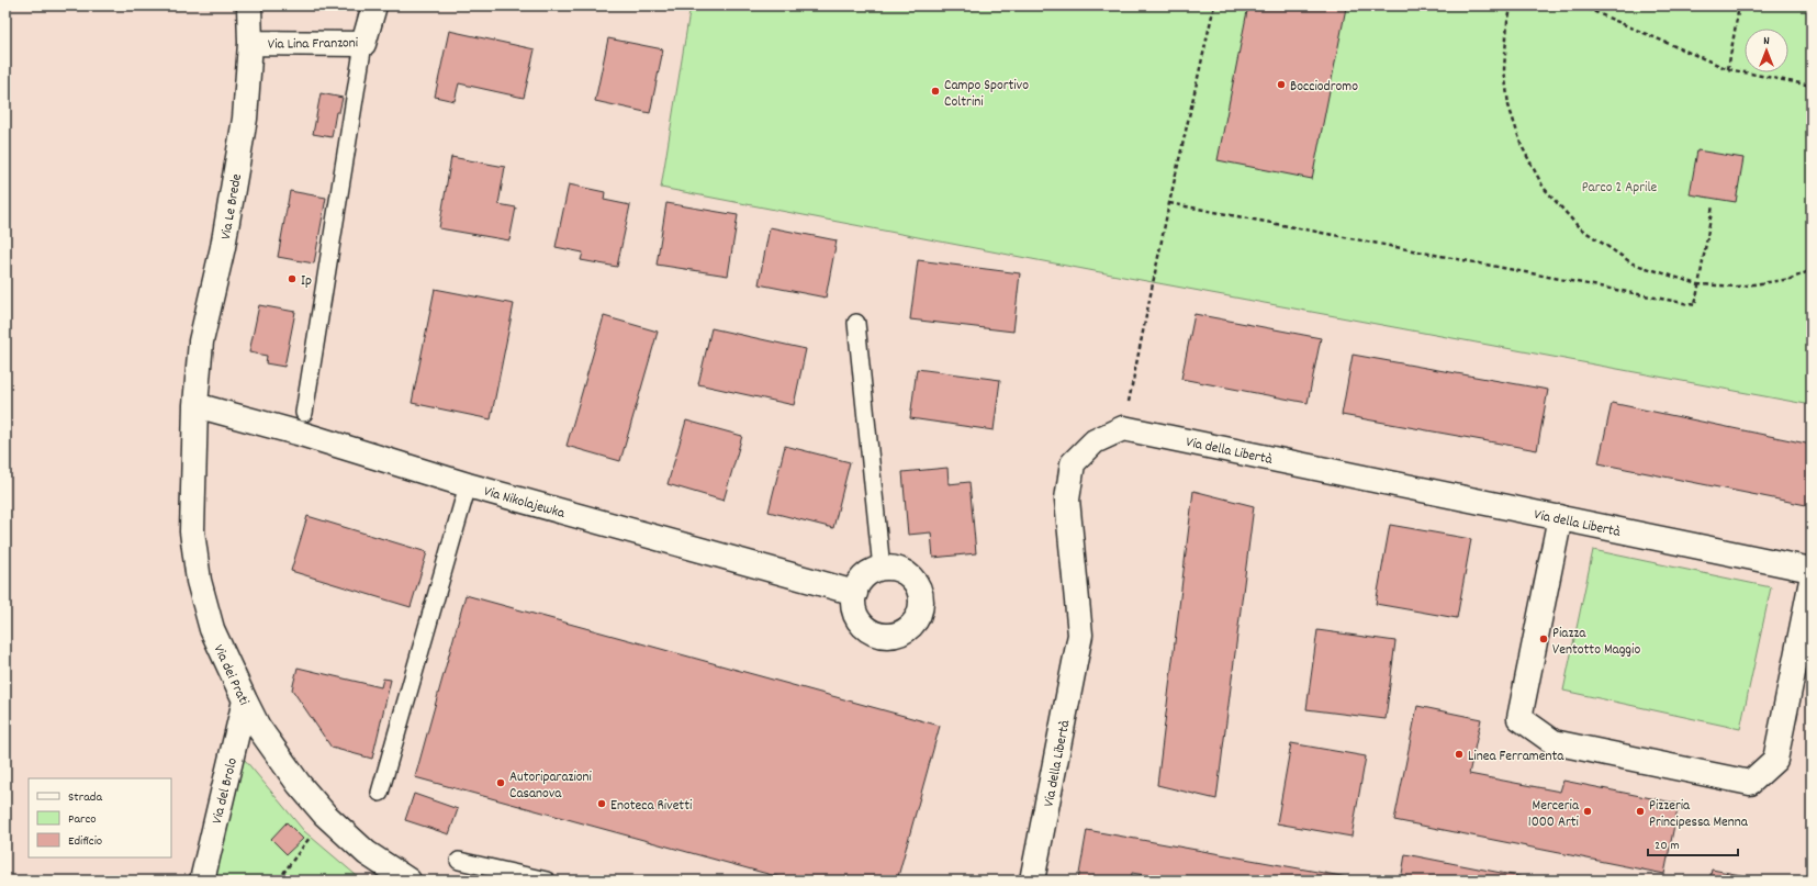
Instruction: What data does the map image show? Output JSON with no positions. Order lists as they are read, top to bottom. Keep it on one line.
{"streets":{"street":["Via Lina Franzoni","Via Le Brede","Via della Libertà","Via Nikolajewka","Via dei Prati","Via del Brolo"]},"crossings":[["Via Lina Franzoni","Via Le Brede"],["Via Le Brede","Via Nikolajewka"],["Via Le Brede","Via dei Prati"],["Via Nikolajewka","Via dei Prati"],["Via dei Prati","Via del Brolo"]],"parks":["Parco 2 Aprile"],"places":["Bocciodromo","Campo Sportivo Coltrini","Ip","Piazza Ventotto Maggio","Linea Ferramenta","Autoriparazioni Casanova","Enoteca Rivetti","Merceria 1000 Arti","Pizzeria Principessa Menna"],"legend":["Strada","Parco","Edificio"],"scale_bar":"20 m","north":"top"}
